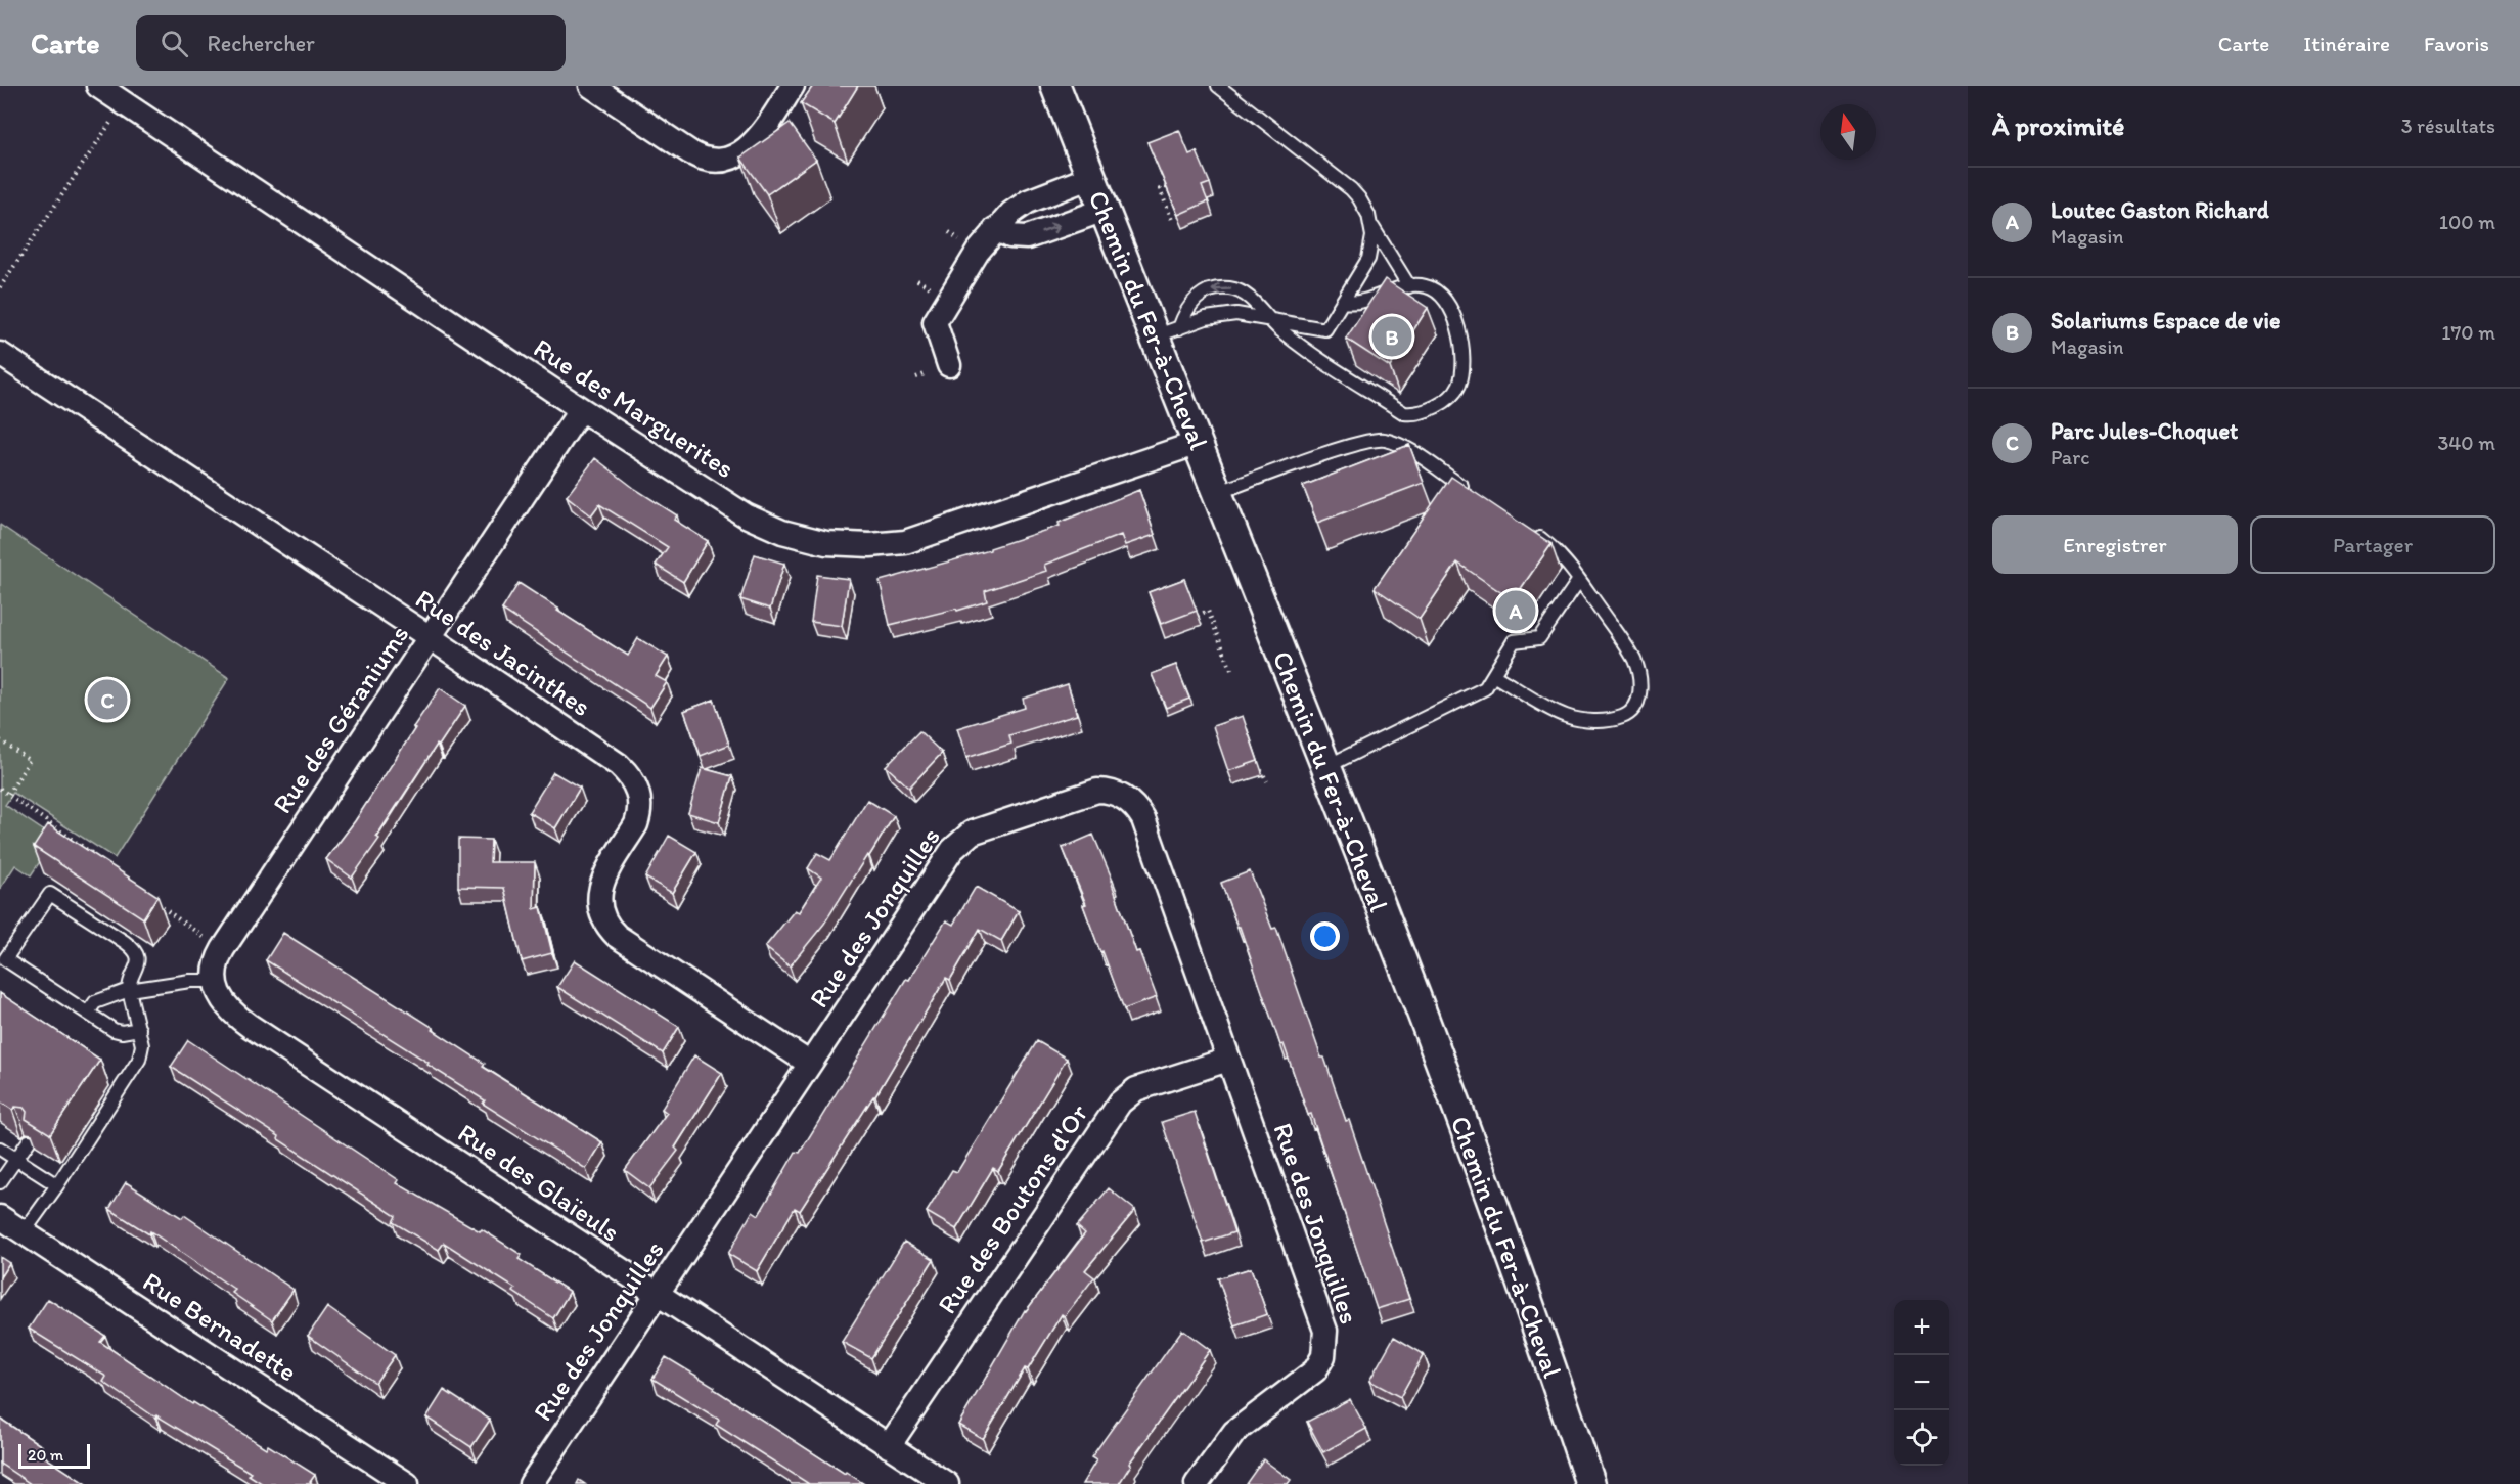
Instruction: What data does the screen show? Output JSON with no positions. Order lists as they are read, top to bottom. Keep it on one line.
{"streets":{"street":["Chemin du Fer-à-Cheval","Rue des Marguerites","Rue des Jacinthes","Rue des Géraniums","Rue des Jonquilles","Rue des Glaïeuls","Rue des Boutons d'Or","Rue Bernadette"]},"crossings":[["Chemin du Fer-à-Cheval","Rue des Marguerites"],["Rue des Marguerites","Rue des Géraniums"],["Rue des Jacinthes","Rue des Géraniums"],["Rue des Jacinthes","Rue des Jonquilles"],["Rue des Géraniums","Rue des Glaïeuls"],["Rue des Jonquilles","Rue des Glaïeuls"],["Rue des Jonquilles","Rue des Boutons d'Or"],["Rue des Glaïeuls","Rue des Boutons d'Or"]],"scale_bar":"20 m","north":"top","page":{"header":"Carte","search":"Rechercher","nav":["Carte","Itinéraire","Favoris"],"heading":["À proximité","3 résultats"],"list":[{"mark":"A","name":"Loutec Gaston Richard","note":"Magasin","value":"100 m"},{"mark":"B","name":"Solariums Espace de vie","note":"Magasin","value":"170 m"},{"mark":"C","name":"Parc Jules-Choquet","note":"Parc","value":"340 m"}],"pins":["B","A","C"],"buttons":["Enregistrer","Partager"],"map_buttons":["+","−"],"scale":"20 m"}}
